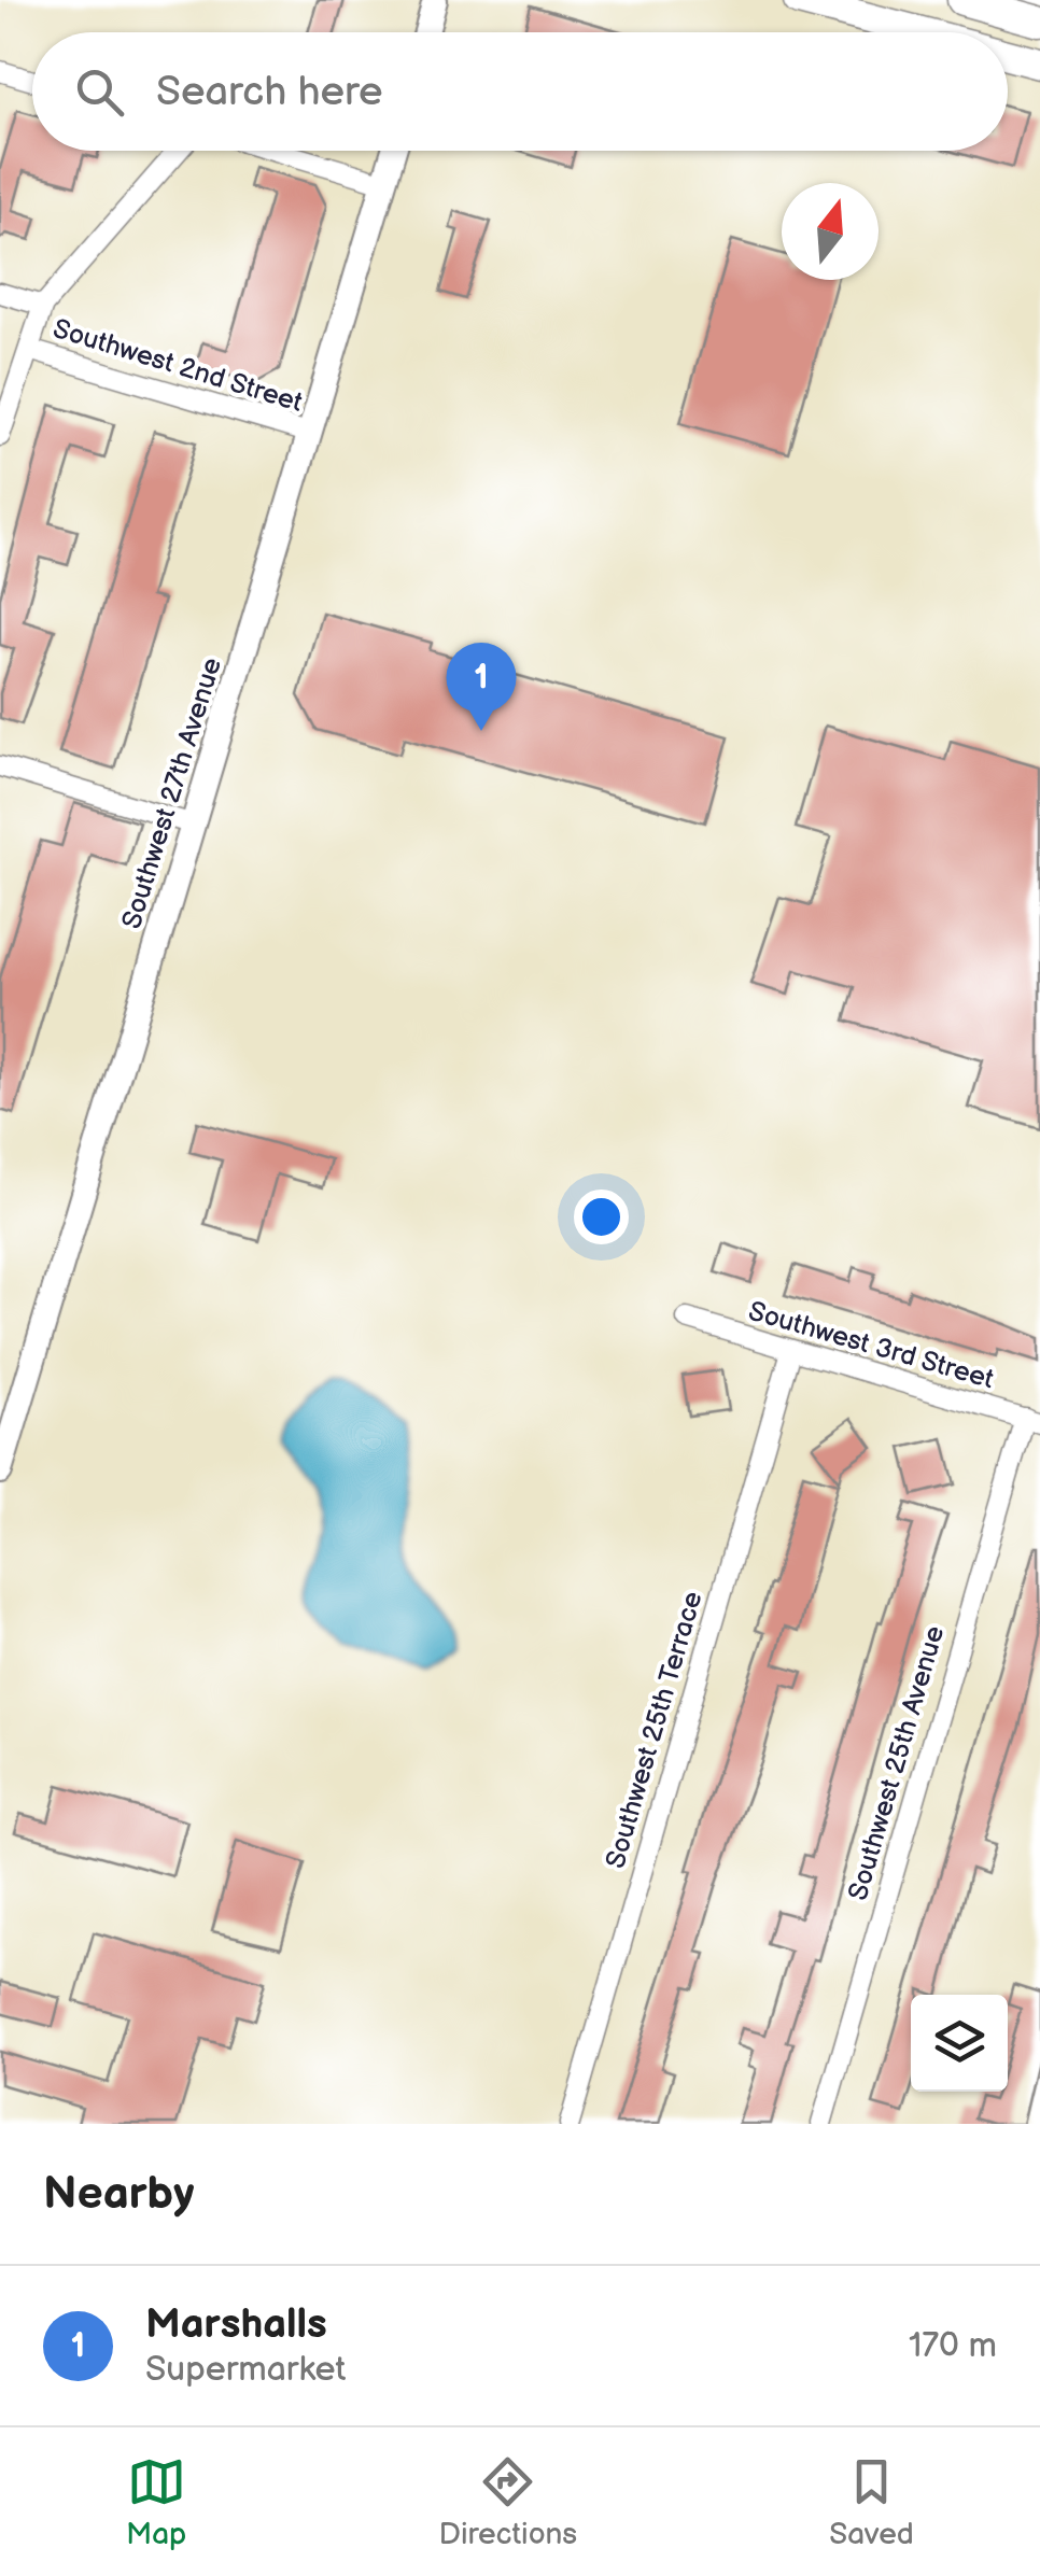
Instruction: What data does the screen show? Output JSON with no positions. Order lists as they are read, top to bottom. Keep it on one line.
{"streets":{"street":["Southwest 2nd Street","Southwest 27th Avenue","Southwest 3rd Street","Southwest 25th Terrace","Southwest 25th Avenue"]},"crossings":[["Southwest 2nd Street","Southwest 27th Avenue"],["Southwest 3rd Street","Southwest 25th Terrace"],["Southwest 3rd Street","Southwest 25th Avenue"]],"north":"top","page":{"search":"Search here","pins":"1","heading":"Nearby","list":[{"mark":"1","name":"Marshalls","note":"Supermarket","value":"170 m"}],"nav":["Map","Directions","Saved"]}}
